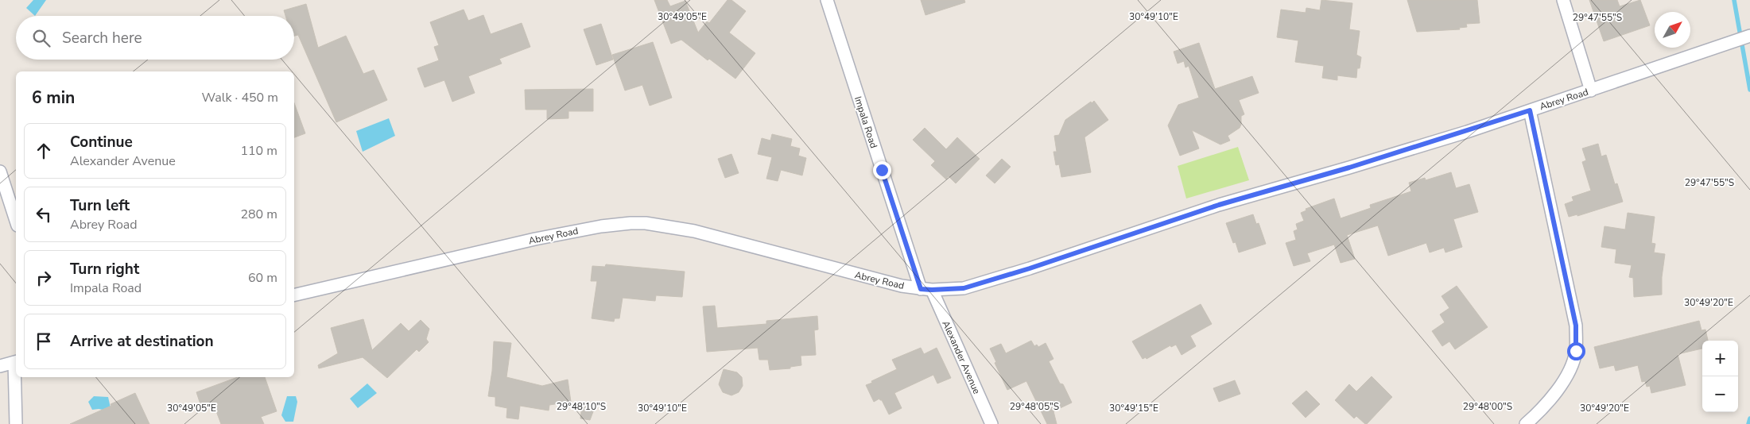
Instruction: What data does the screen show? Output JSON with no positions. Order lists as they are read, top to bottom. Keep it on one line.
{"streets":{"street":["Abrey Road","Impala Road","Alexander Avenue"]},"crossings":[["Abrey Road","Impala Road"],["Abrey Road","Alexander Avenue"],["Impala Road","Alexander Avenue"]],"north":"top right","page":{"search":"Search here","heading":["6 min","Walk · 450 m"],"list":[["Continue","Alexander Avenue","110 m"],["Turn left","Abrey Road","280 m"],["Turn right","Impala Road","60 m"],"Arrive at destination"],"map_buttons":["+","−"]},"coordinates":["30°49'05\"E","30°49'10\"E","29°47'55\"S","30°49'20\"E","29°48'10\"S","29°48'05\"S","29°48'00\"S","30°49'15\"E"]}
